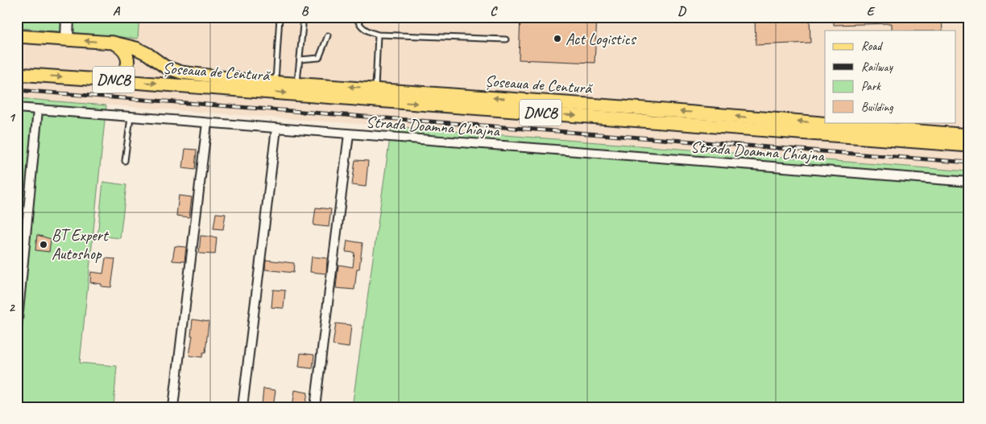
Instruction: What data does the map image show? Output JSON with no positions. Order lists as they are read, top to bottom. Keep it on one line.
{"streets":{"main road":["Șoseaua de Centură","DNCB"],"street":["Strada Doamna Chiajna"]},"crossings":[["Șoseaua de Centură","DNCB"]],"places":["Act Logistics","BT Expert Autoshop"],"legend":["Road","Railway","Park","Building"],"grid":{"columns":["A","B","C","D","E"],"rows":["1","2"]}}
